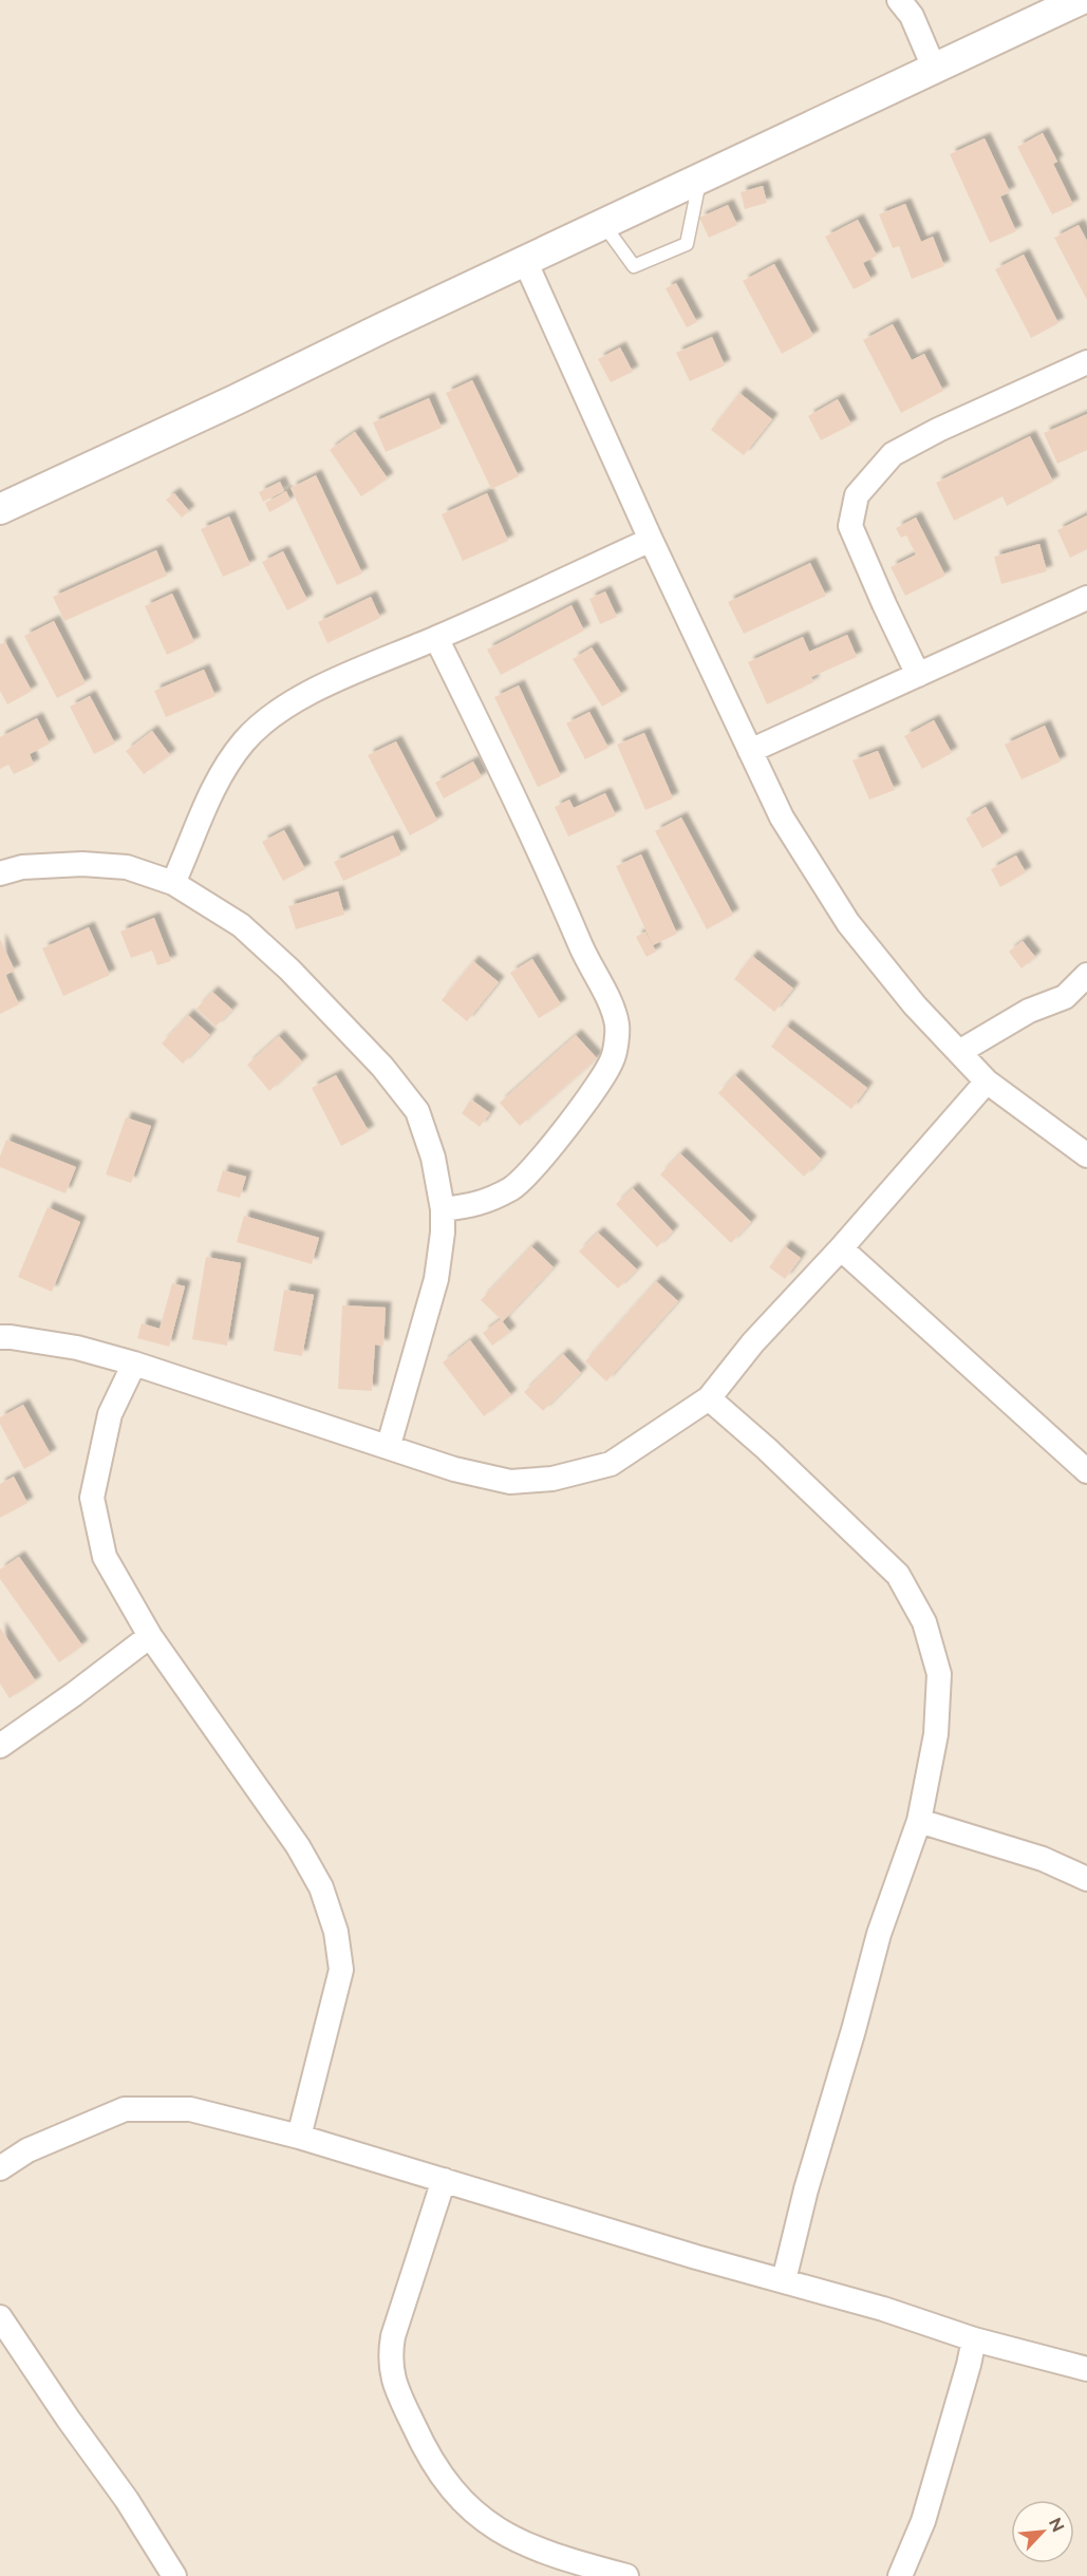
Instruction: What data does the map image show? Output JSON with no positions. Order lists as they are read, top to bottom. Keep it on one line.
{"north":"top right"}
